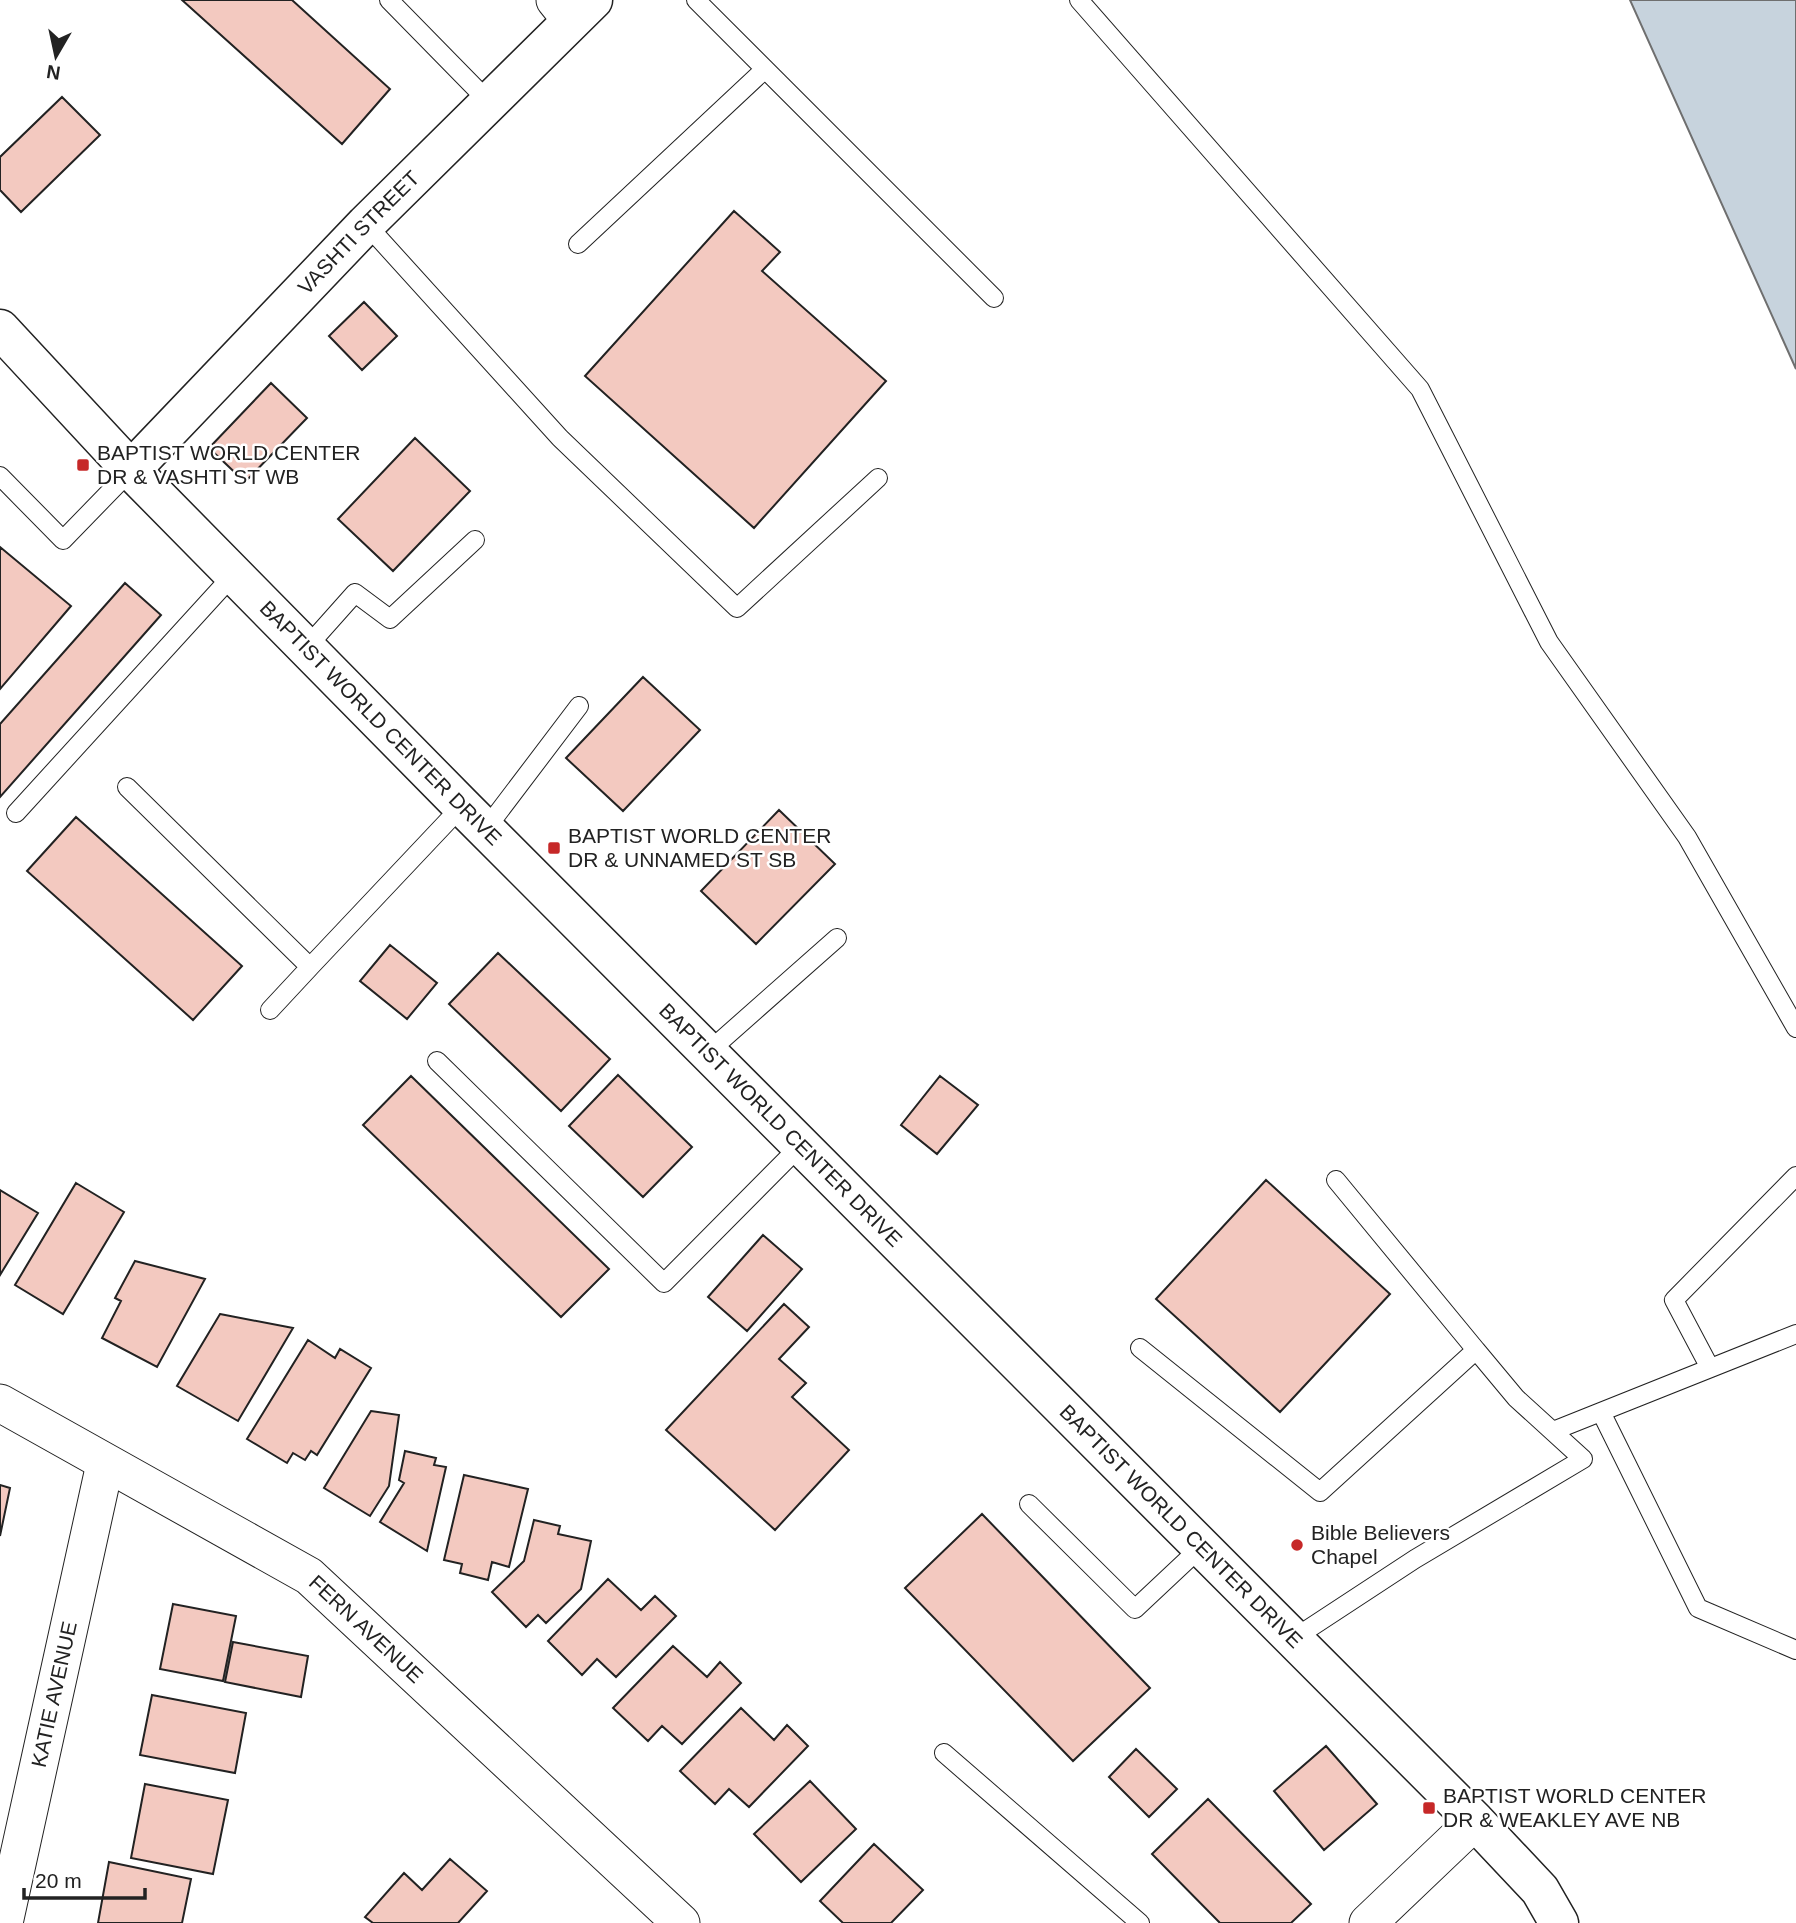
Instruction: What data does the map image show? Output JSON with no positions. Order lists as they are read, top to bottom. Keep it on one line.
{"streets":{"street":["VASHTI STREET","BAPTIST WORLD CENTER DRIVE","FERN AVENUE","KATIE AVENUE"]},"crossings":[["VASHTI STREET","BAPTIST WORLD CENTER DRIVE"],["FERN AVENUE","KATIE AVENUE"]],"places":{"transit":["BAPTIST WORLD CENTER DR & VASHTI ST WB","BAPTIST WORLD CENTER DR & UNNAMED ST SB","BAPTIST WORLD CENTER DR & WEAKLEY AVE NB"],"other":["Bible Believers Chapel"]},"scale_bar":"20 m","north":"bottom"}
